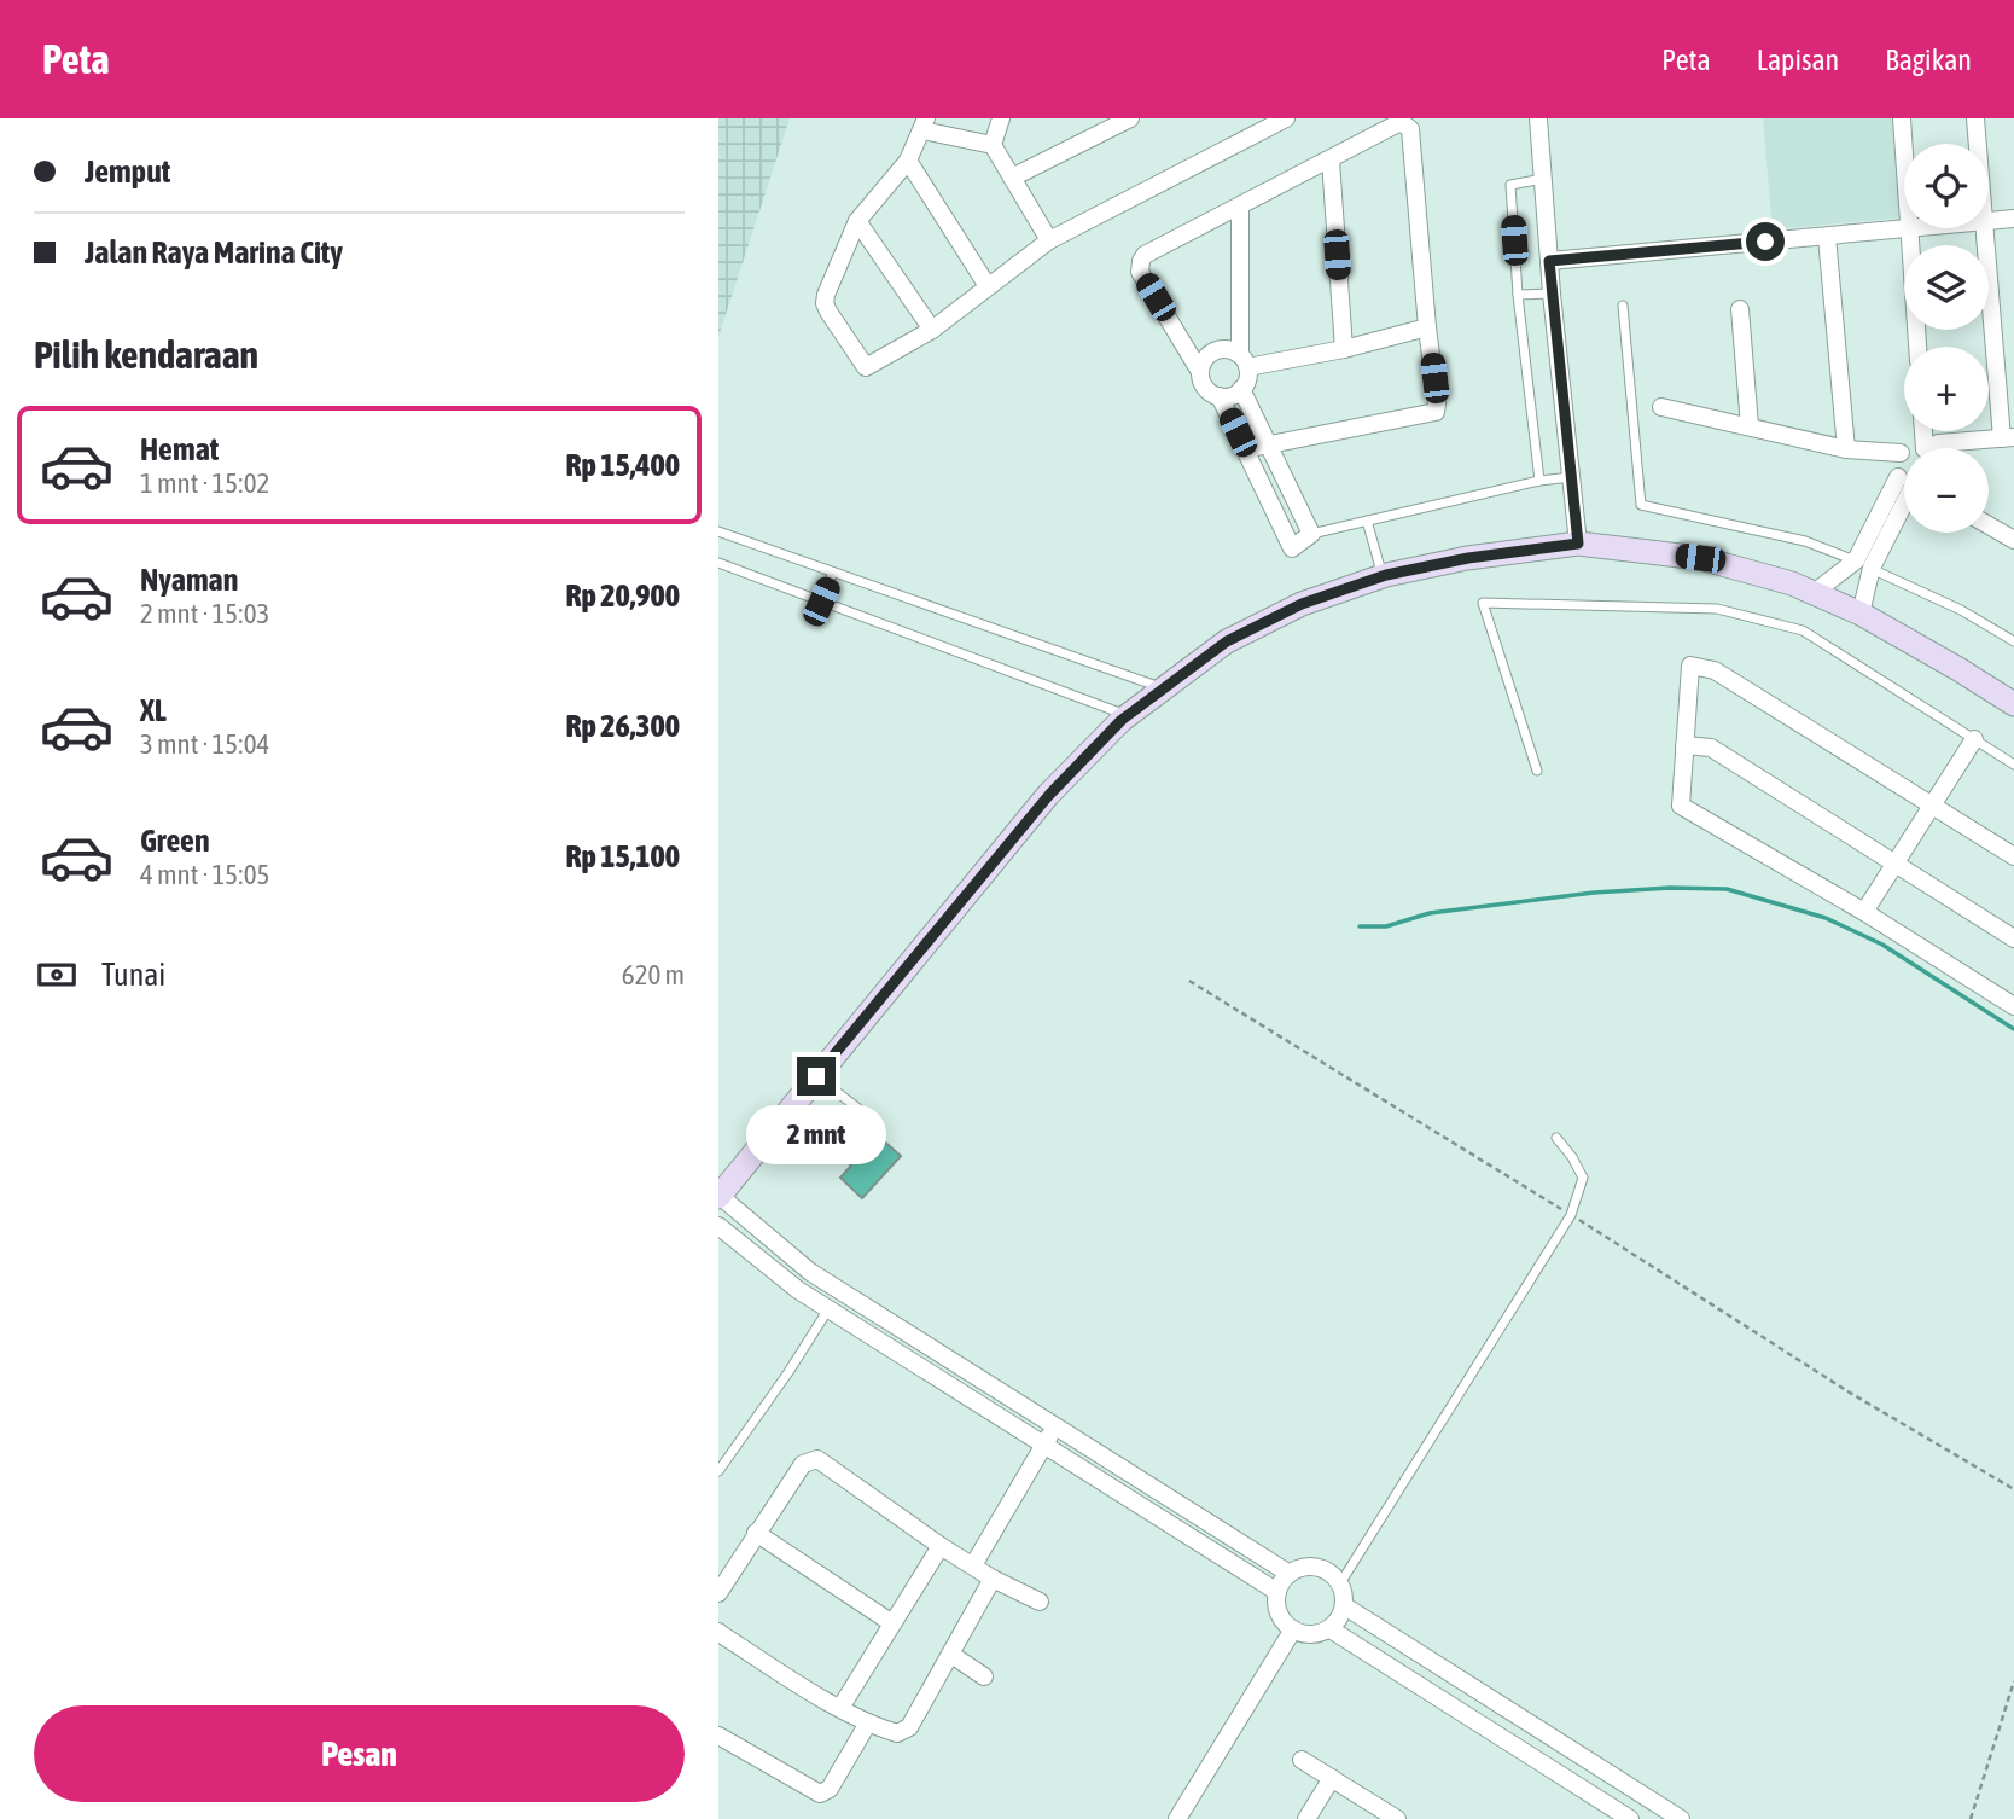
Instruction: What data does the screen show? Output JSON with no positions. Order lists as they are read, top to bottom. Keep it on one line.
{"page":{"header":"Peta","nav":["Peta","Lapisan","Bagikan"],"banner":["Jemput","Jalan Raya Marina City"],"map_buttons":["+","−"],"heading":"Pilih kendaraan","list":[{"name":"Hemat","note":"1 mnt · 15:02","value":"Rp 15,400"},{"name":"Nyaman","note":"2 mnt · 15:03","value":"Rp 20,900"},{"name":"XL","note":"3 mnt · 15:04","value":"Rp 26,300"},{"name":"Green","note":"4 mnt · 15:05","value":"Rp 15,100"}],"pay":["Tunai","620 m"],"bubble":"2 mnt","buttons":"Pesan"}}
